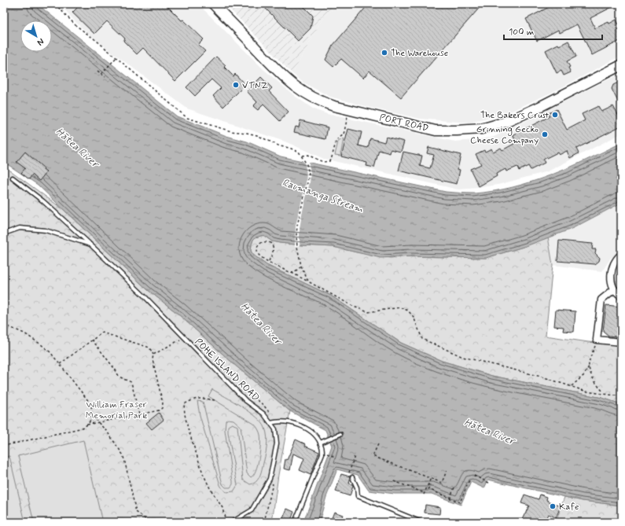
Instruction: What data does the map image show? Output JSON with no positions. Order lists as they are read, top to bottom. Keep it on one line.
{"streets":{"main road":["PORT ROAD"],"lane":["POHE ISLAND ROAD"]},"water":["Hātea River","Raumanga Stream"],"parks":["William Fraser Memorial Park"],"places":["The Warehouse","VTNZ","The Bakers Crust","Grinning Gecko Cheese Company","Kafe"],"scale_bar":"100 m","north":"bottom right"}
